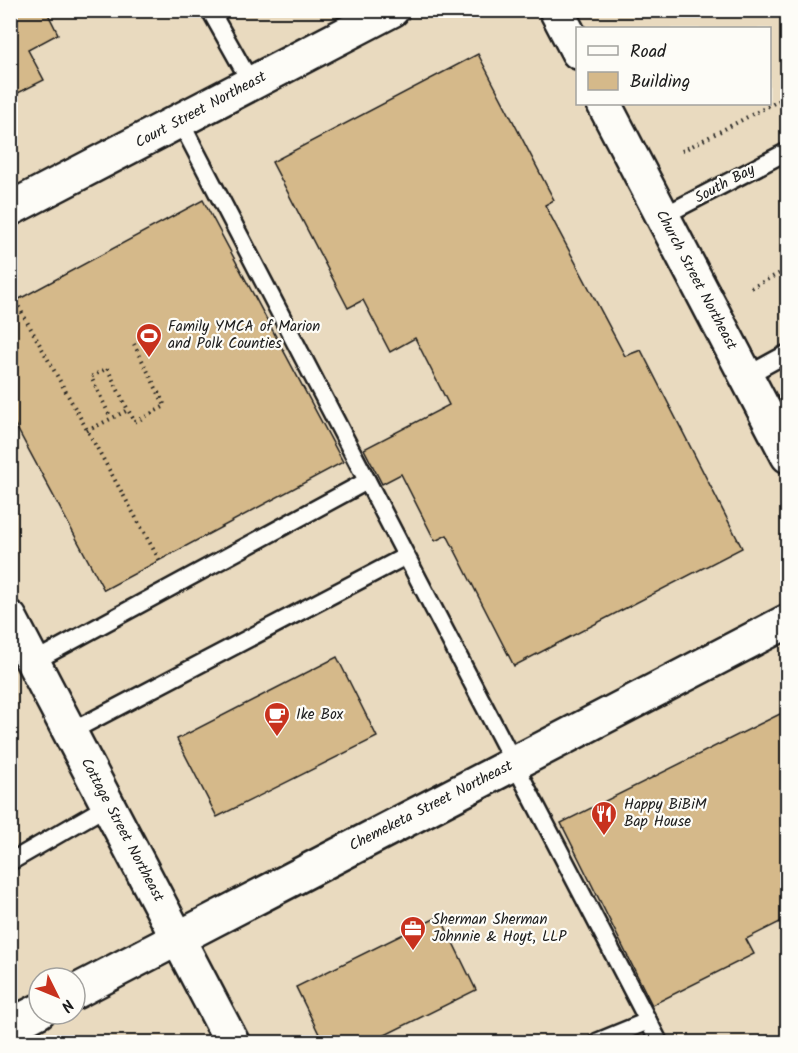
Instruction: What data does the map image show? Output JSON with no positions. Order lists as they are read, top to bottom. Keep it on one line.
{"streets":{"street":["Court Street Northeast","Church Street Northeast","Chemeketa Street Northeast","Cottage Street Northeast"],"lane":["South Bay"]},"crossings":[["South Bay","Church Street Northeast"],["Chemeketa Street Northeast","Cottage Street Northeast"]],"places":{"sports":["Family YMCA of Marion and Polk Counties"],"cafe":["Ike Box"],"restaurant":["Happy BiBiM Bap House"],"office":["Sherman Sherman Johnnie & Hoyt, LLP"]},"legend":["Road","Building"],"north":"bottom right"}
